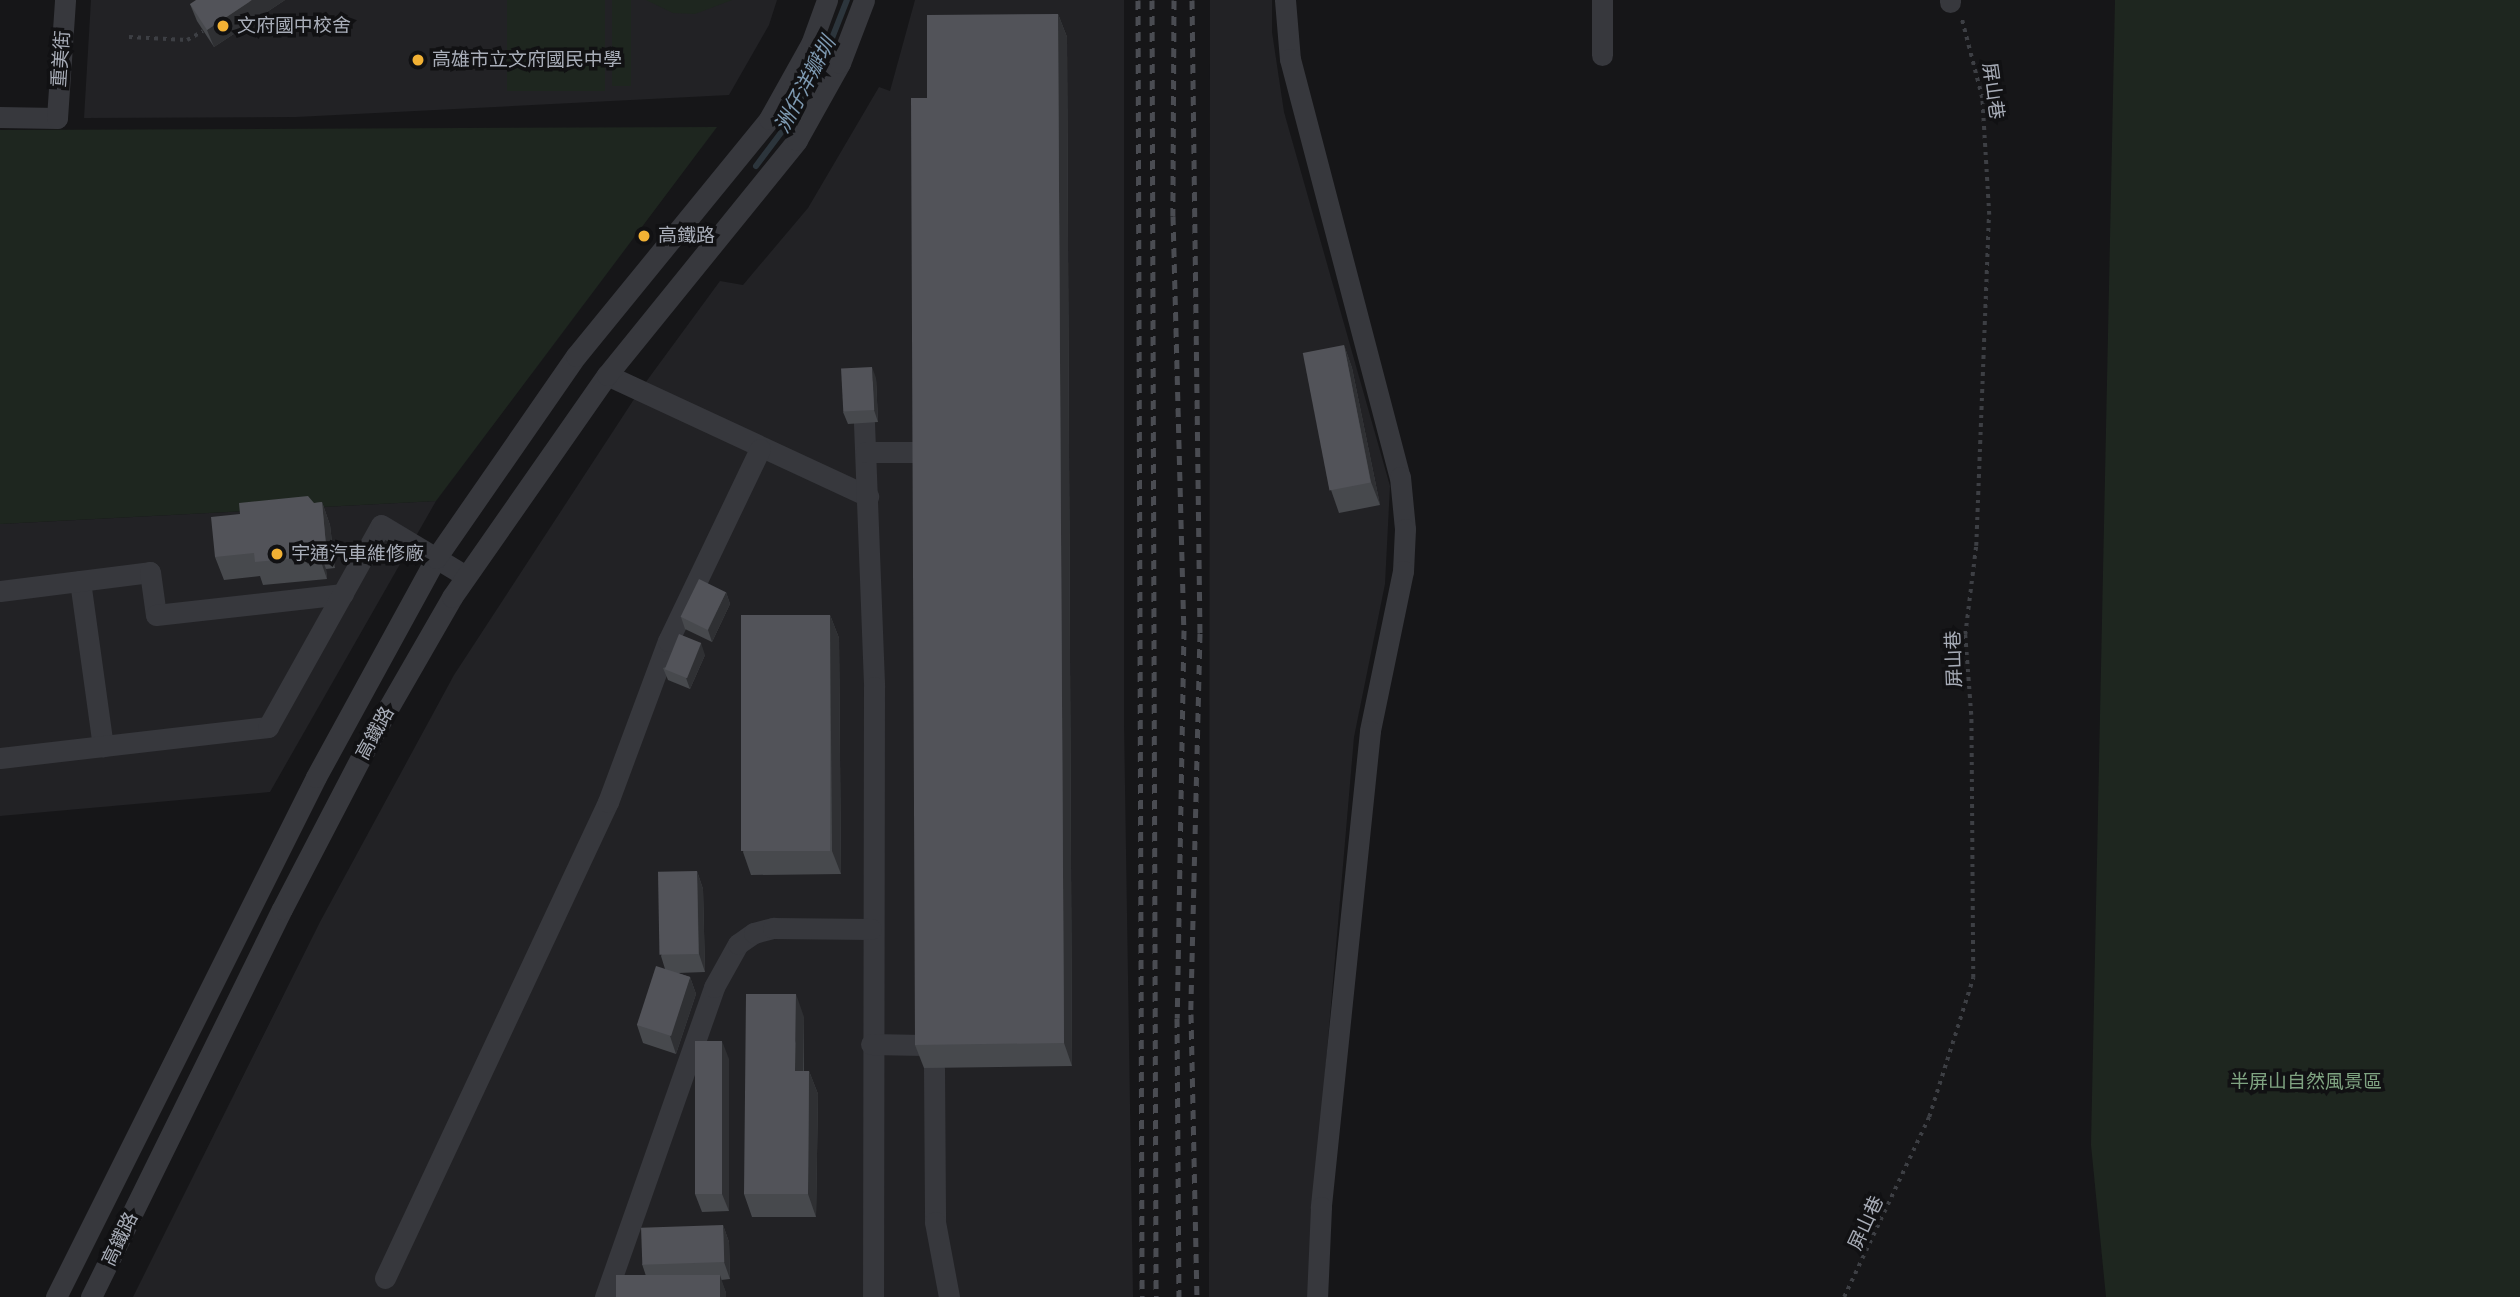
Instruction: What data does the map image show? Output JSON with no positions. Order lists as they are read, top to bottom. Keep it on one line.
{"streets":{"street":["重美街","高鐵路"],"path":["屏山巷"]},"water":["洲仔洋瓣圳"],"parks":["半屏山自然風景區"],"places":["文府國中校舍","高雄市立文府國民中學","高鐵路","宇通汽車維修廠"]}
